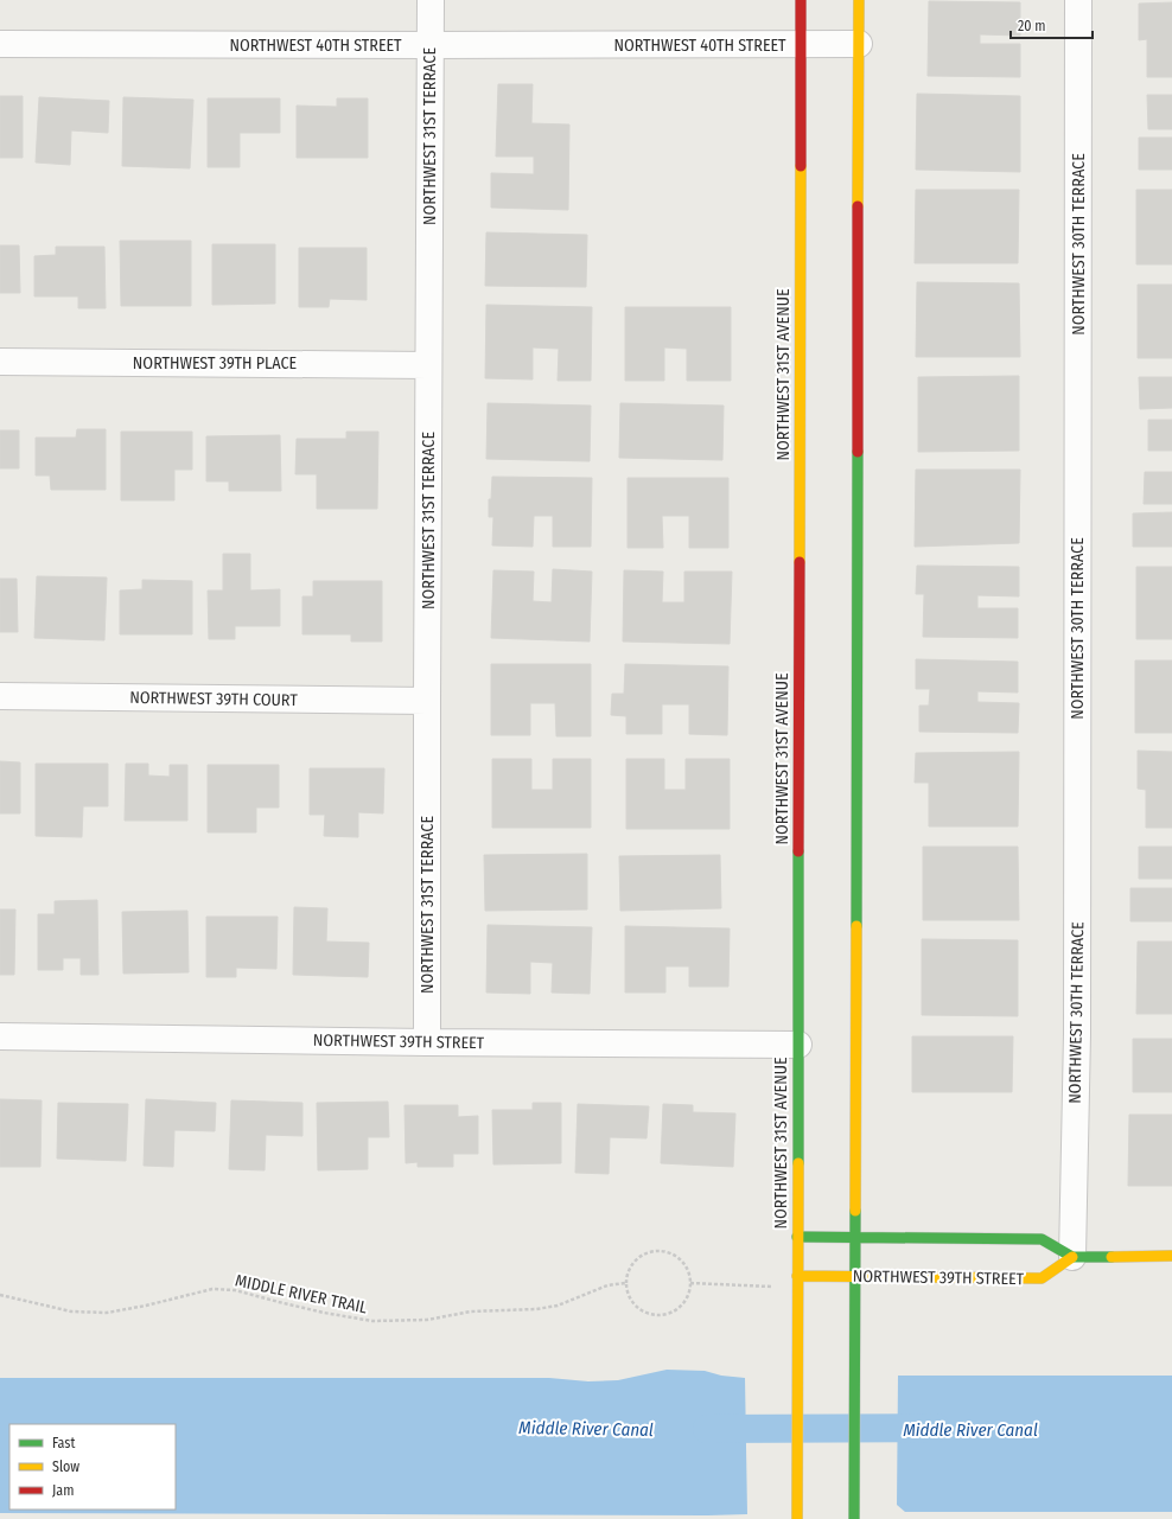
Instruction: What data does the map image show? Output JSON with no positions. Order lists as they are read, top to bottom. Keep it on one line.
{"streets":{"main road":["NORTHWEST 31ST AVENUE","NORTHWEST 39TH STREET"],"street":["NORTHWEST 40TH STREET","NORTHWEST 31ST TERRACE","NORTHWEST 30TH TERRACE","NORTHWEST 39TH PLACE","NORTHWEST 39TH COURT"],"path":["MIDDLE RIVER TRAIL"]},"crossings":[["NORTHWEST 40TH STREET","NORTHWEST 31ST TERRACE"],["NORTHWEST 40TH STREET","NORTHWEST 31ST AVENUE"],["NORTHWEST 31ST TERRACE","NORTHWEST 39TH PLACE"],["NORTHWEST 31ST TERRACE","NORTHWEST 39TH COURT"],["NORTHWEST 31ST TERRACE","NORTHWEST 39TH STREET"],["NORTHWEST 30TH TERRACE","NORTHWEST 39TH STREET"],["NORTHWEST 31ST AVENUE","NORTHWEST 39TH STREET"]],"water":["Middle River Canal"],"legend":["Fast","Slow","Jam"],"scale_bar":"20 m"}
